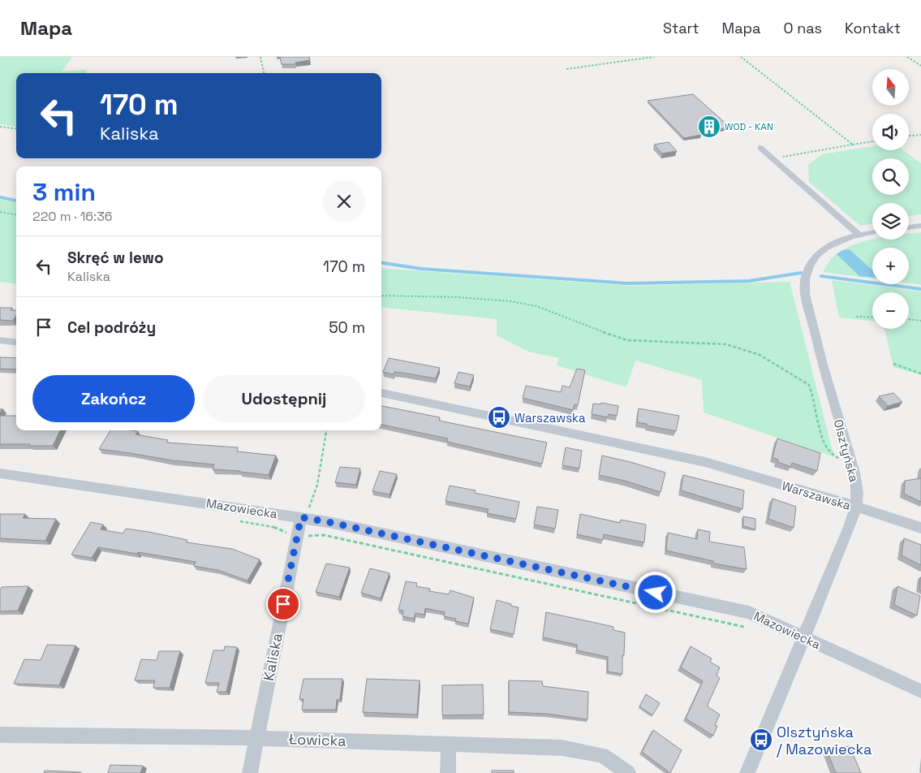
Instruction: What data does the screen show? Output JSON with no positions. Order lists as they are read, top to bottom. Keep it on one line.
{"streets":{"street":["Olsztyńska","Warszawska","Mazowiecka","Kaliska","Łowicka"]},"crossings":[["Olsztyńska","Warszawska"],["Olsztyńska","Mazowiecka"],["Mazowiecka","Kaliska"],["Kaliska","Łowicka"]],"places":{"building":["WOD - KAN"],"bus stop":["Warszawska","Olsztyńska / Mazowiecka"]},"north":"top","page":{"header":"Mapa","nav":["Start","Mapa","O nas","Kontakt"],"map_buttons":["+","−"],"turn":["170 m","Kaliska"],"heading":["3 min","220 m · 16:36"],"list":[{"name":"Skręć w lewo","note":"Kaliska","value":"170 m"},{"name":"Cel podróży","value":"50 m"}],"buttons":["Zakończ","Udostępnij"]}}
